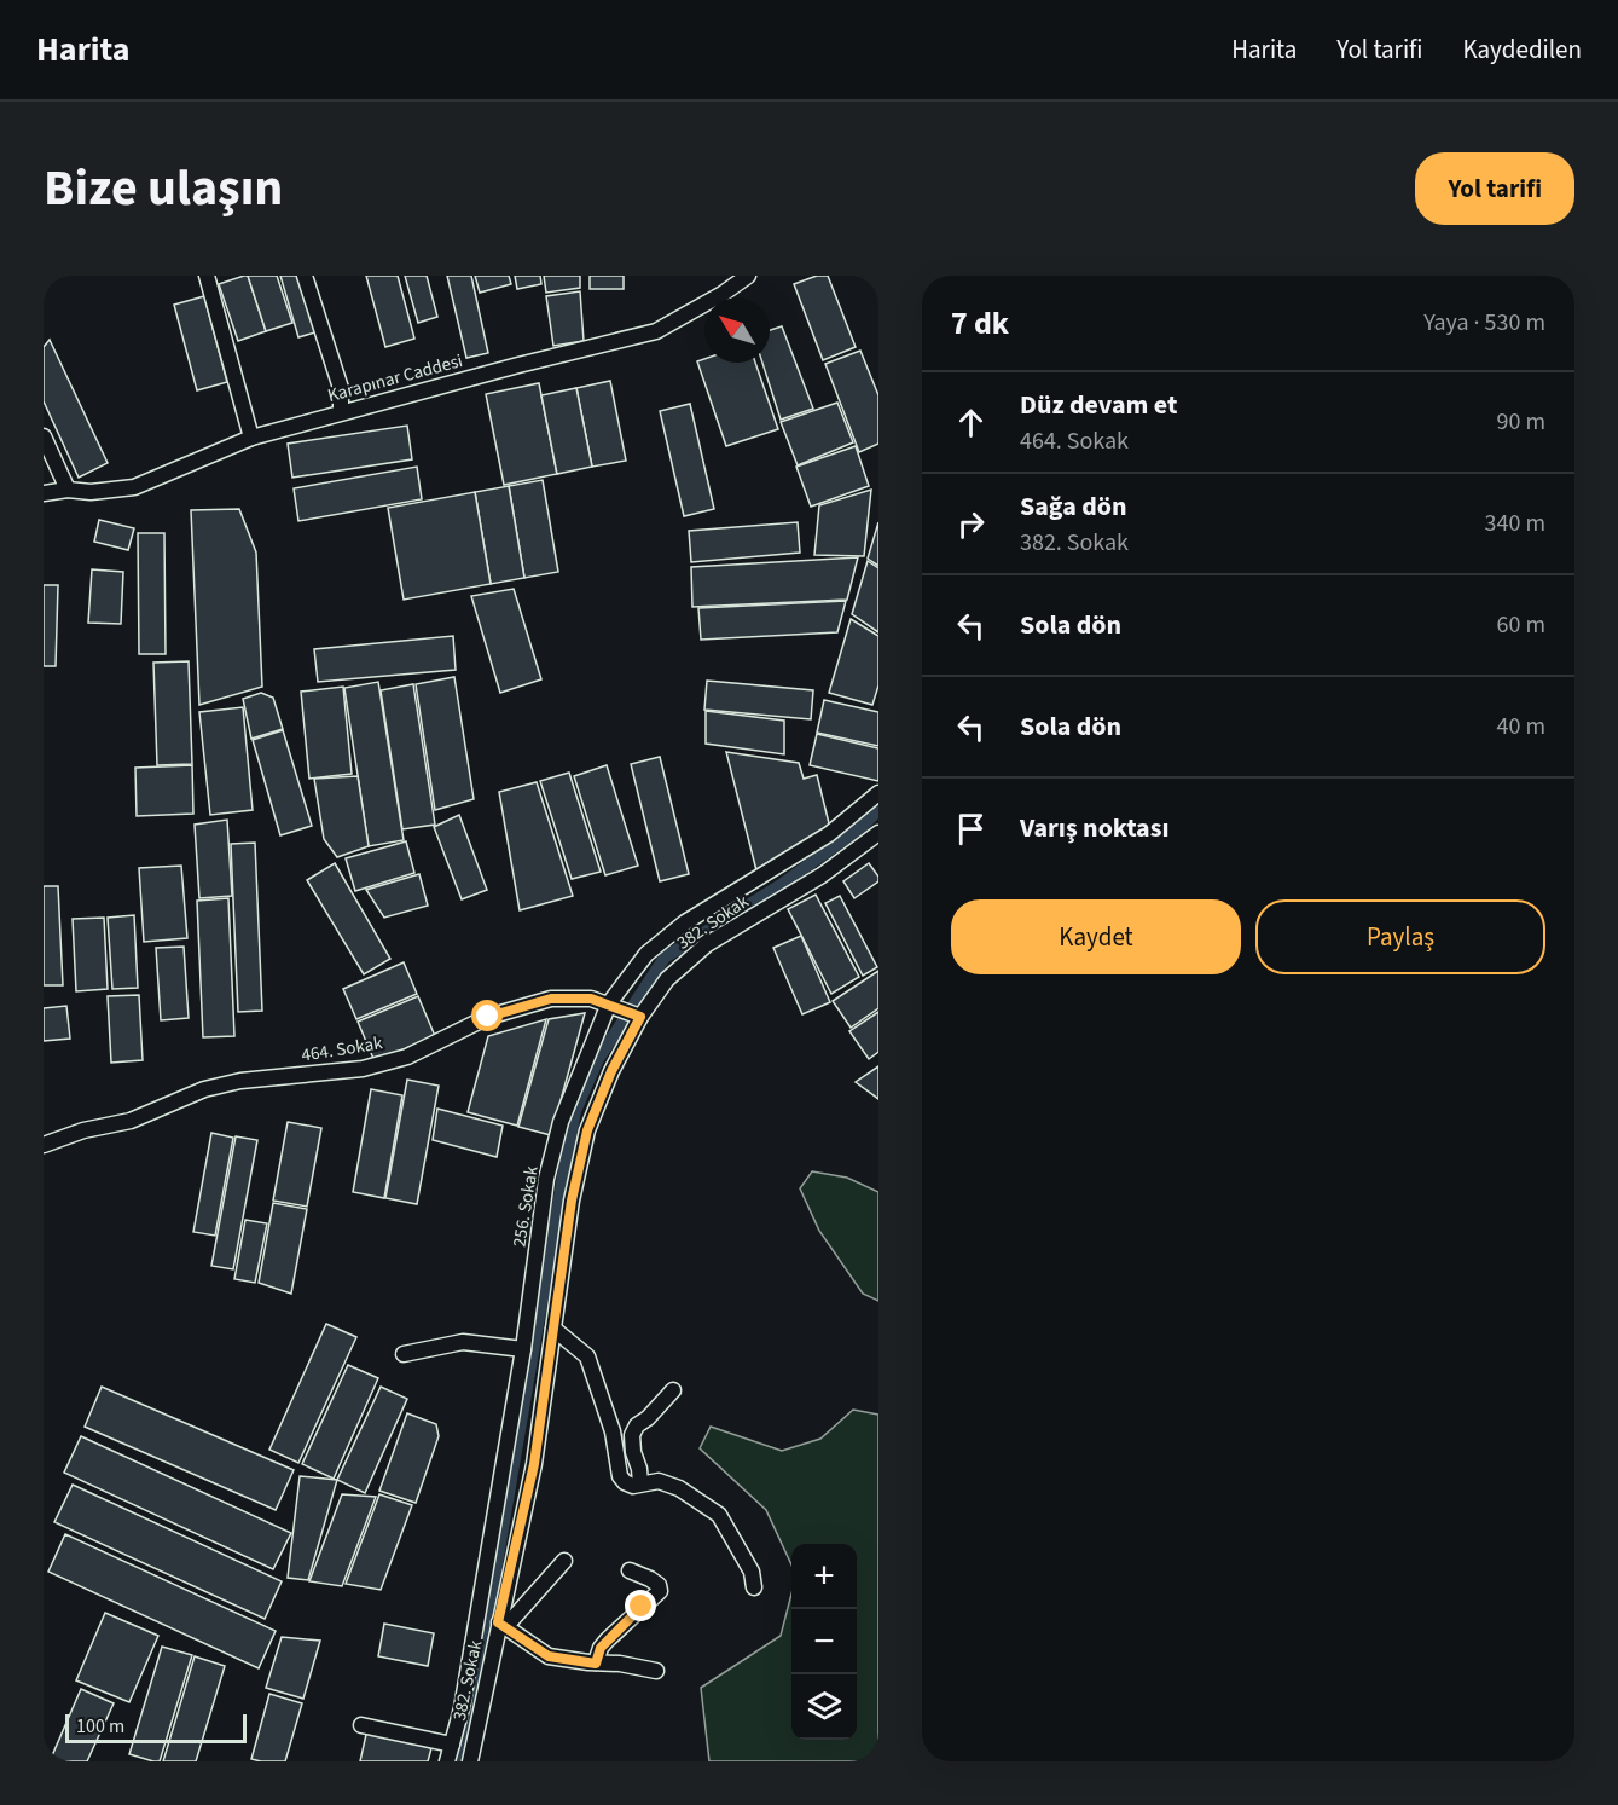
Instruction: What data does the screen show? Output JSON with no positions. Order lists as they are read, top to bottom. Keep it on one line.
{"streets":{"street":["Karapınar Caddesi","382. Sokak","464. Sokak","256. Sokak"]},"crossings":[["382. Sokak","464. Sokak"],["464. Sokak","256. Sokak"]],"scale_bar":"100 m","north":"top left","page":{"header":"Harita","nav":["Harita","Yol tarifi","Kaydedilen"],"title":"Bize ulaşın","buttons":["Yol tarifi",["Kaydet","Paylaş"]],"heading":["7 dk","Yaya · 530 m"],"list":[["Düz devam et","464. Sokak","90 m"],["Sağa dön","382. Sokak","340 m"],["Sola dön","60 m"],["Sola dön","40 m"],"Varış noktası"],"map_buttons":["+","−"],"scale":"100 m"}}
